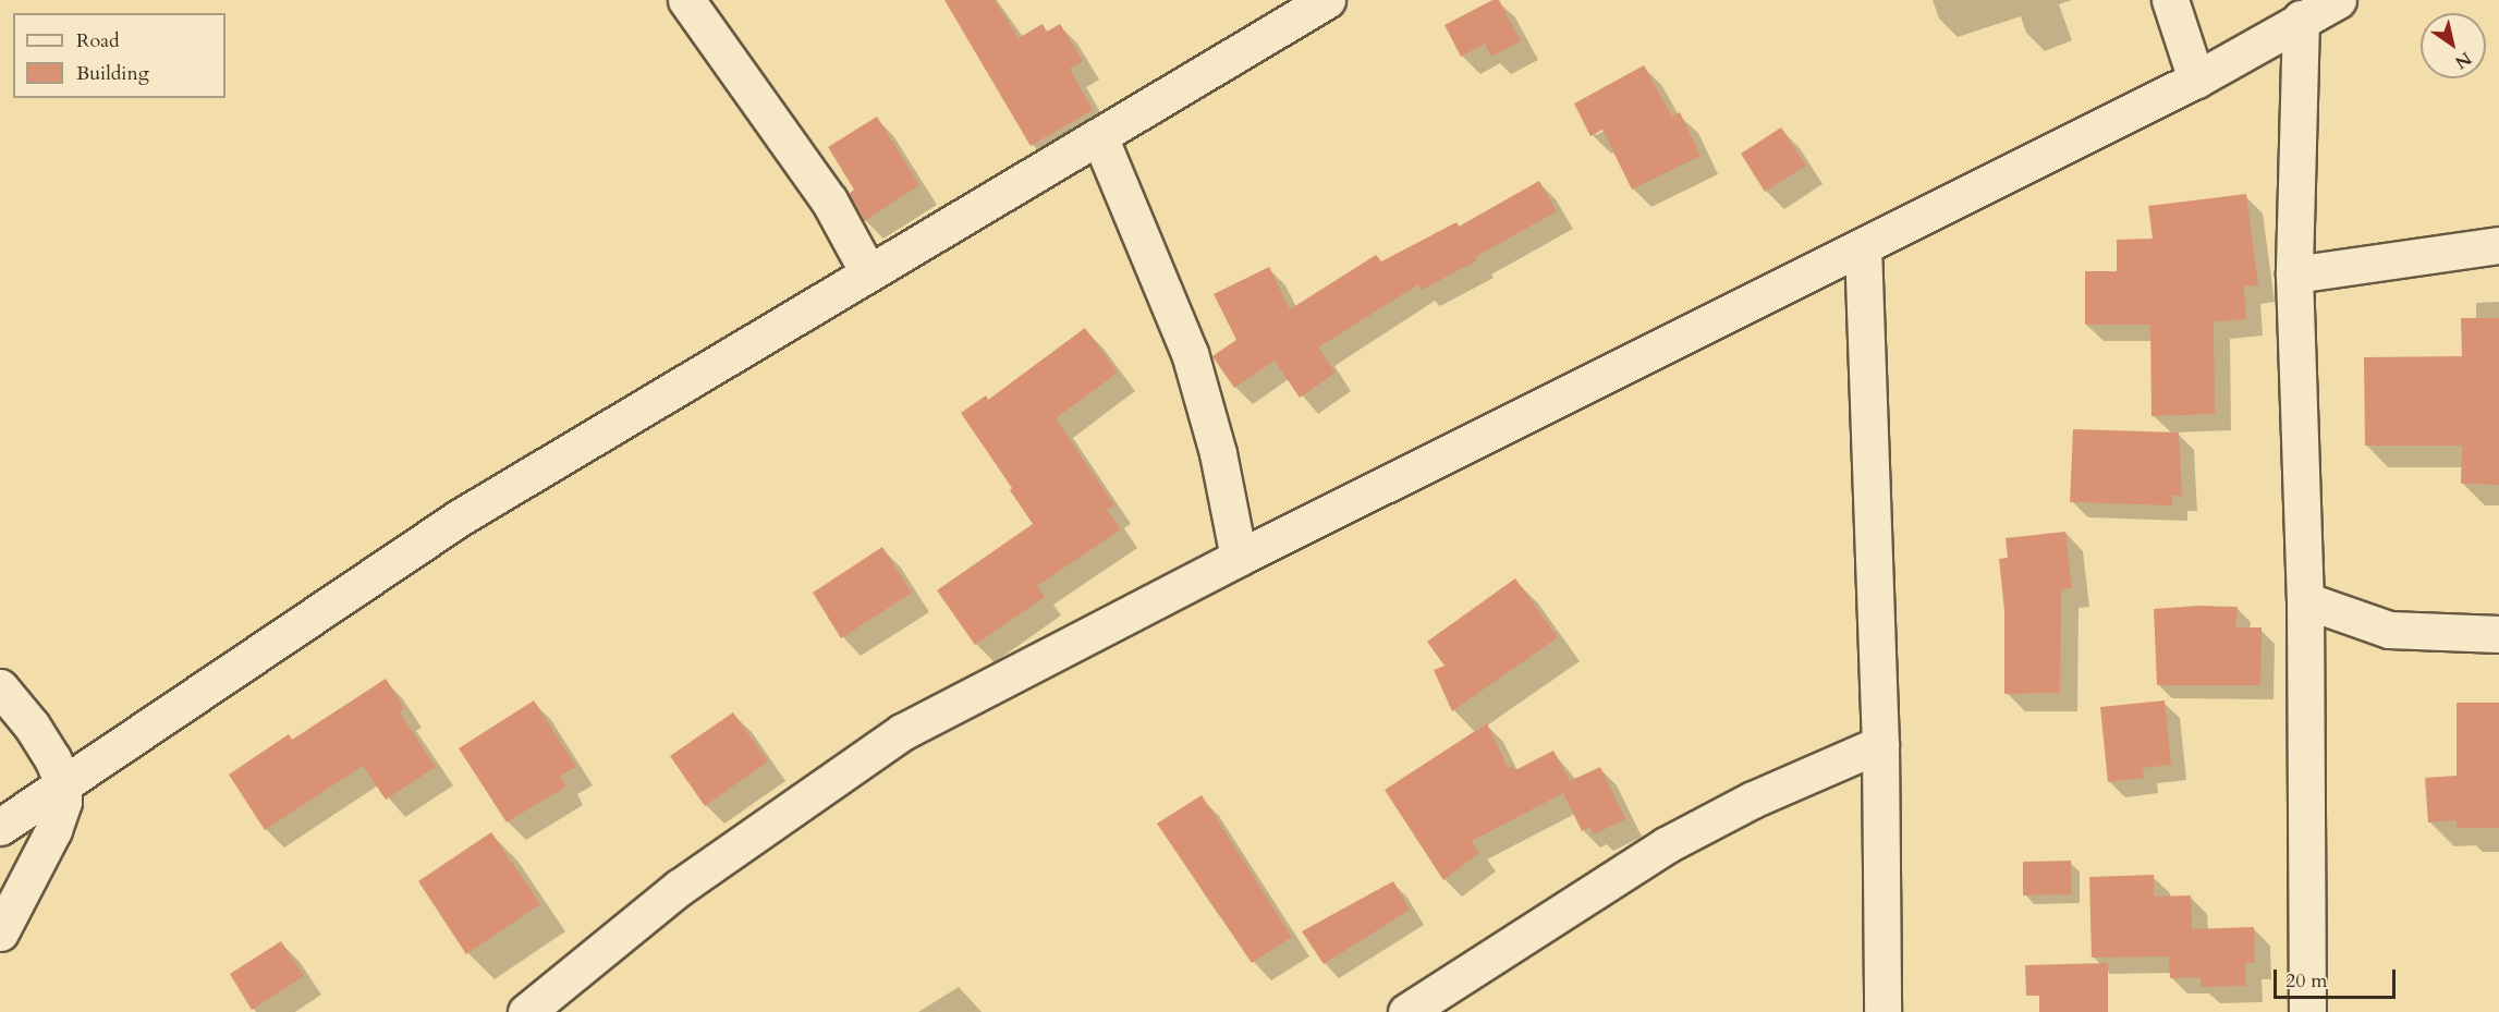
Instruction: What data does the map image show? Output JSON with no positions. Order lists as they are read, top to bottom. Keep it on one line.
{"legend":["Road","Building"],"scale_bar":"20 m","north":"bottom right"}
